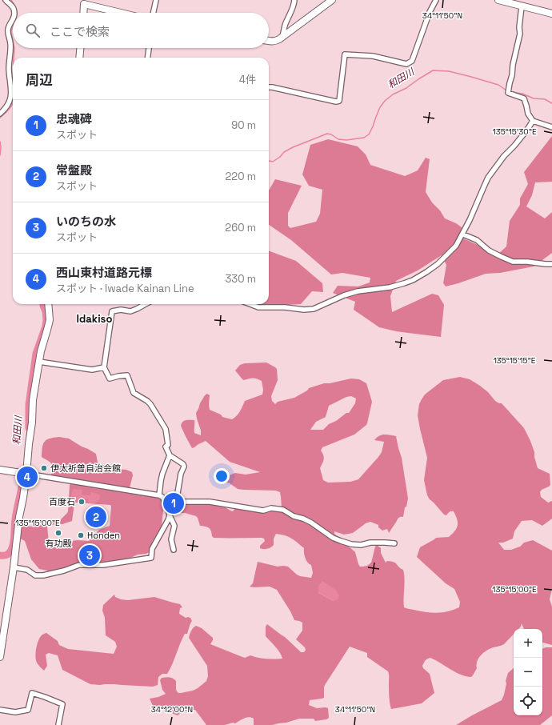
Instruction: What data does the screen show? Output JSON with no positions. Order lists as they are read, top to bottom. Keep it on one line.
{"districts":["Idakiso"],"water":["和田川"],"places":["伊太祈曽自治会館","百度石","有功殿","Honden"],"page":{"search":"ここで検索","heading":["周辺","4件"],"list":[{"mark":"1","name":"忠魂碑","note":"スポット","value":"90 m"},{"mark":"2","name":"常盤殿","note":"スポット","value":"220 m"},{"mark":"3","name":"いのちの水","note":"スポット","value":"260 m"},{"mark":"4","name":"西山東村道路元標","note":"スポット · Iwade Kainan Line","value":"330 m"}],"pins":["4","1","2","3"],"map_buttons":["+","−"]},"coordinates":["34°11'50\"N","135°15'30\"E","135°15'15\"E","135°15'00\"E","34°12'00\"N"]}
